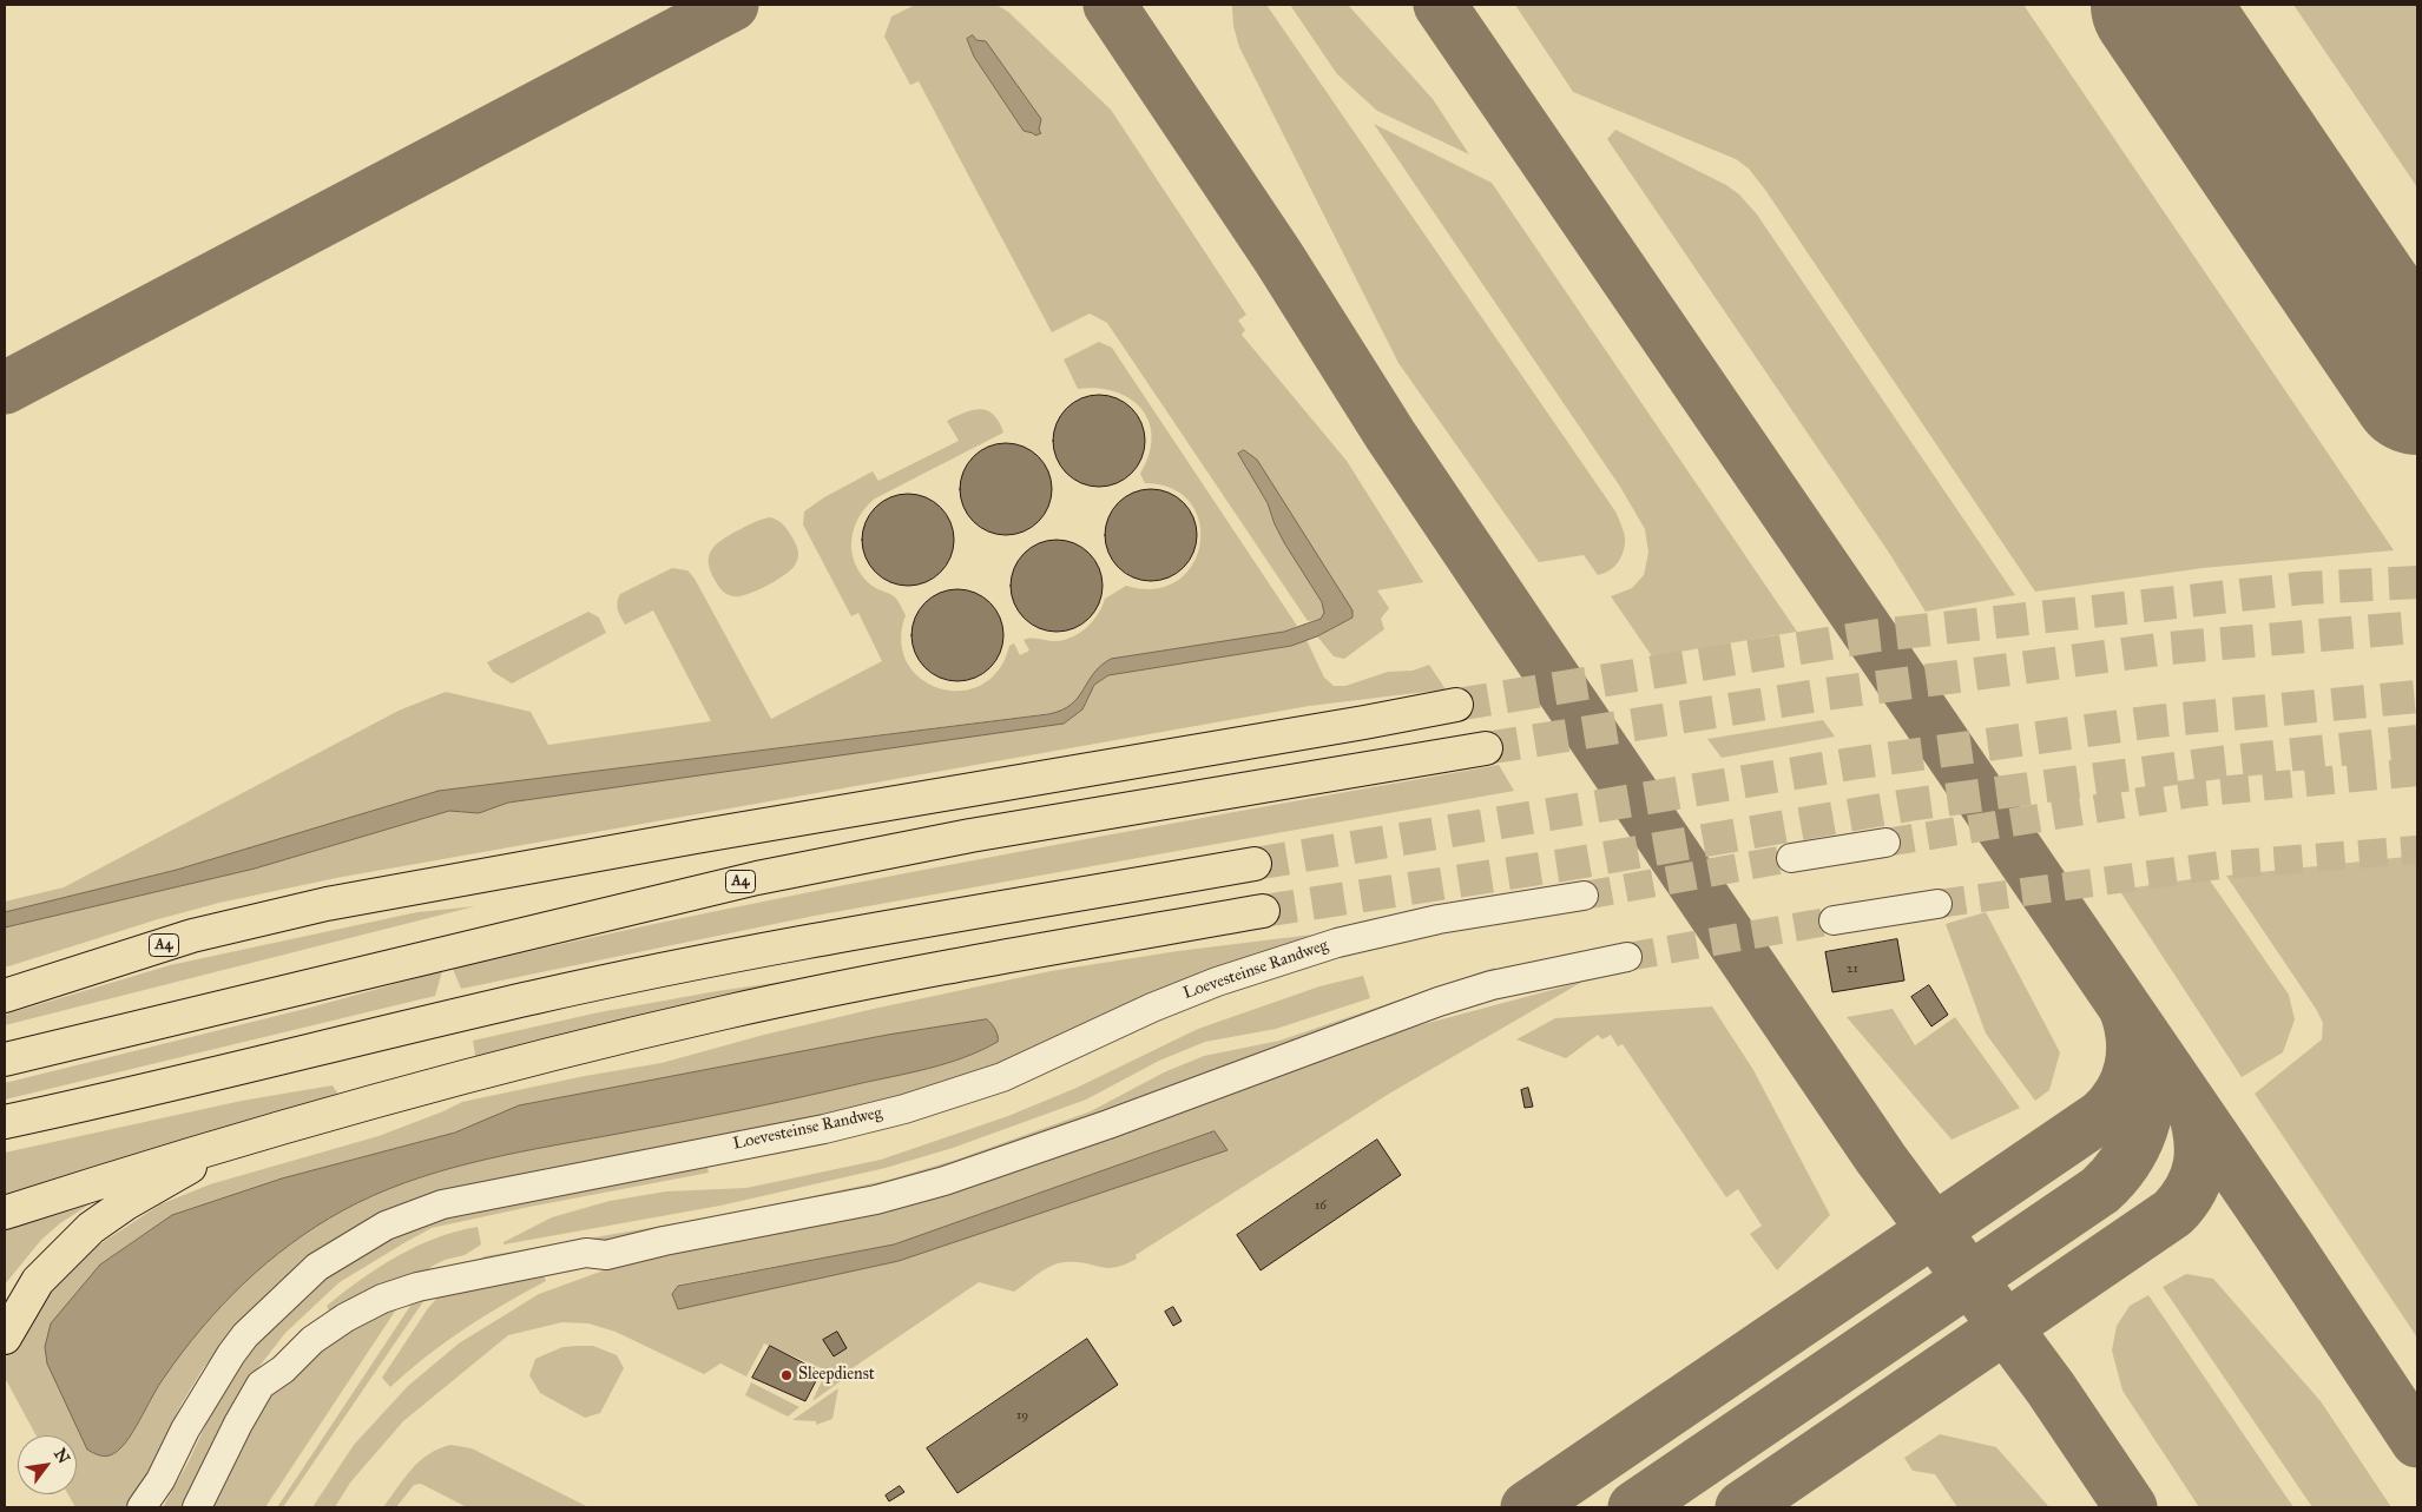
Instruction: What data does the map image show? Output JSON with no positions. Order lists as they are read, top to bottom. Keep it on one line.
{"streets":{"highway":["A4"],"street":["Loevesteinse Randweg"]},"places":["Sleepdienst"],"house_numbers":["21","16","19"],"north":"top right"}
